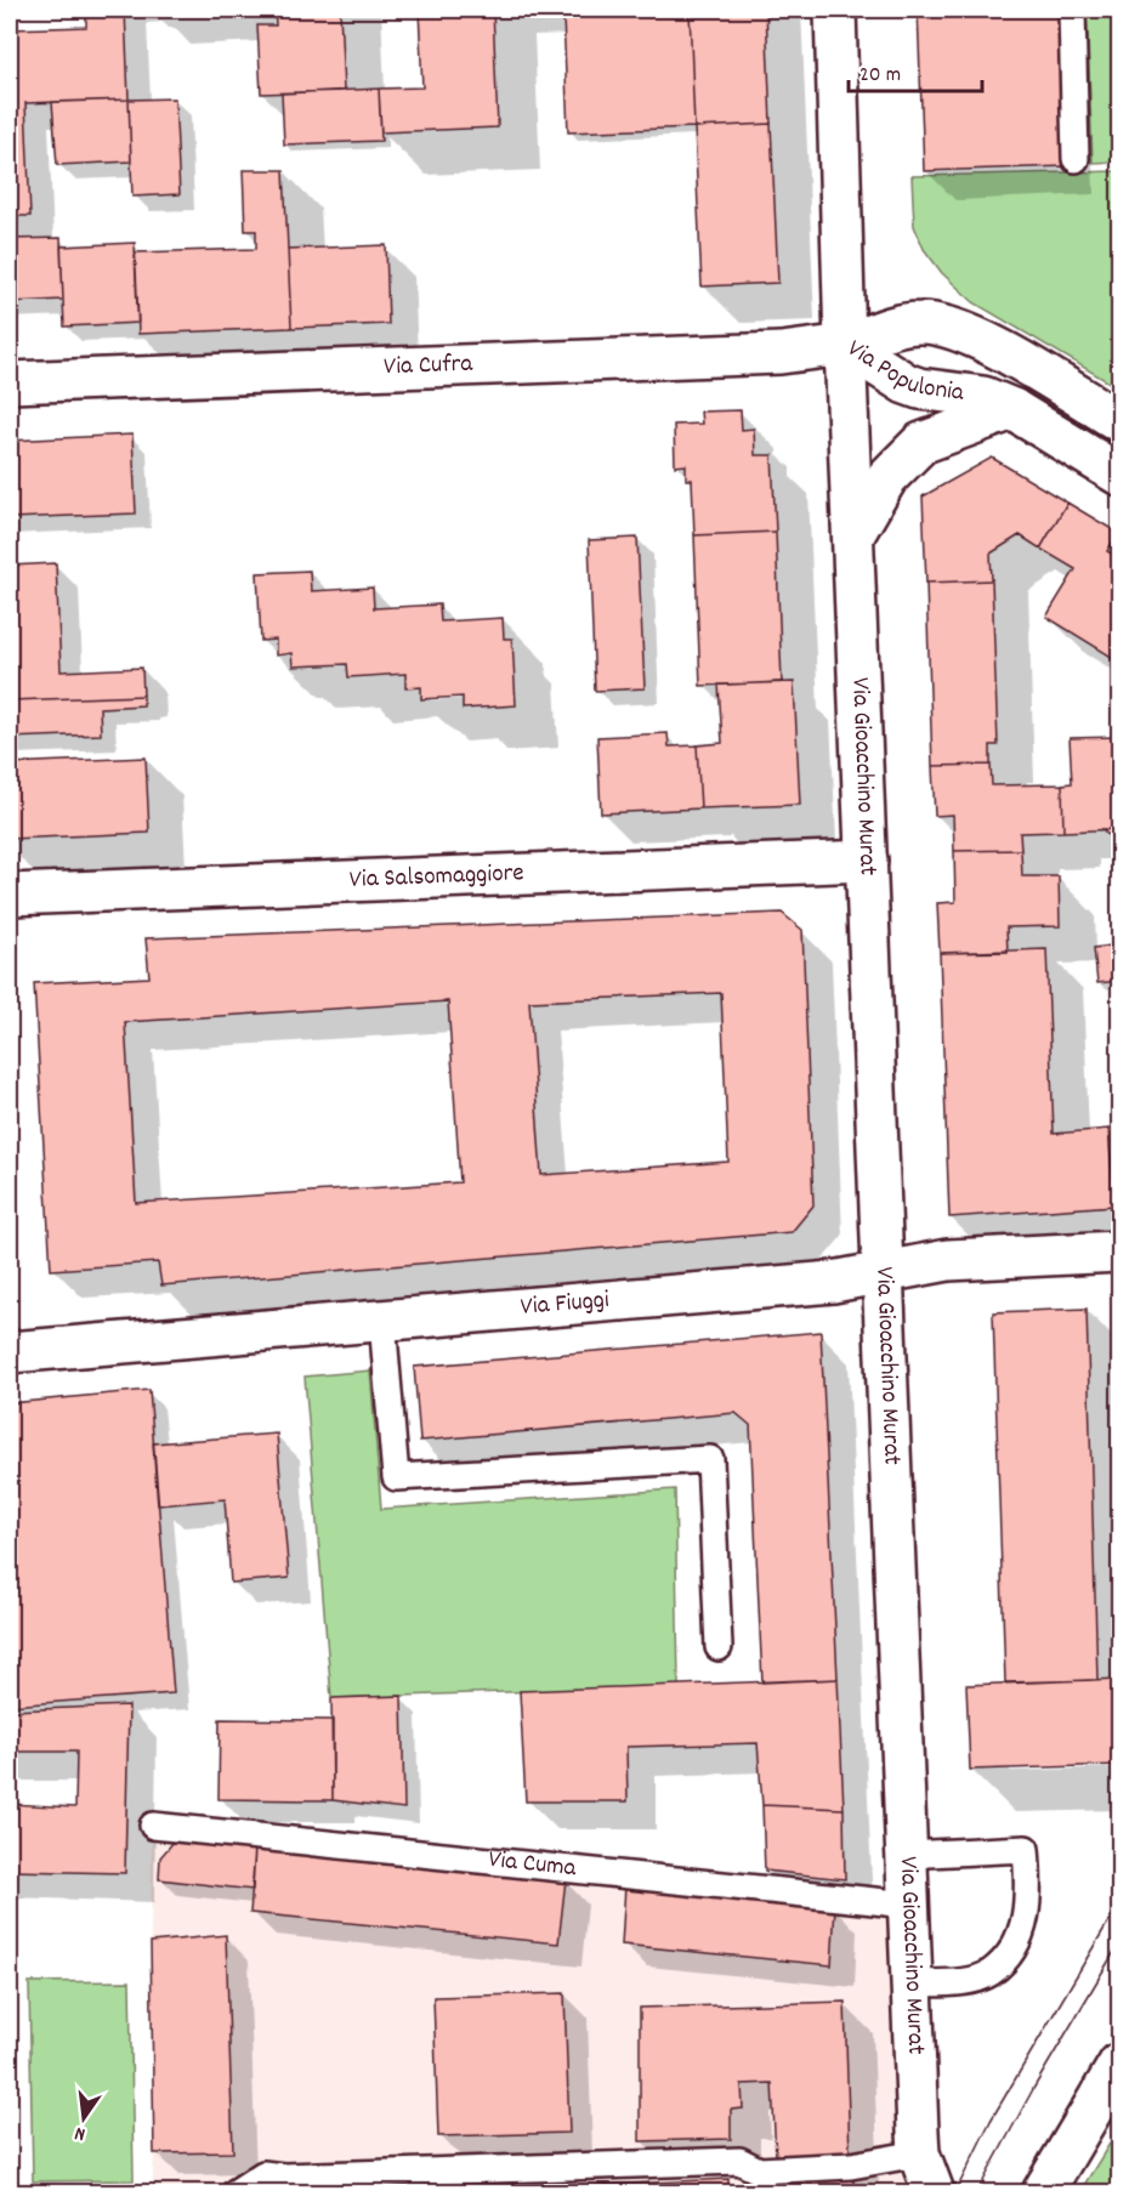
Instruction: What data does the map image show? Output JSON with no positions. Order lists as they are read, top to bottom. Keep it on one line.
{"streets":{"main road":["Via Cufra","Via Populonia","Via Gioacchino Murat","Via Salsomaggiore","Via Fiuggi"],"lane":["Via Cuma"]},"crossings":[["Via Cufra","Via Populonia"],["Via Cufra","Via Gioacchino Murat"],["Via Populonia","Via Gioacchino Murat"],["Via Gioacchino Murat","Via Salsomaggiore"],["Via Gioacchino Murat","Via Fiuggi"],["Via Gioacchino Murat","Via Cuma"]],"scale_bar":"20 m","north":"bottom"}
